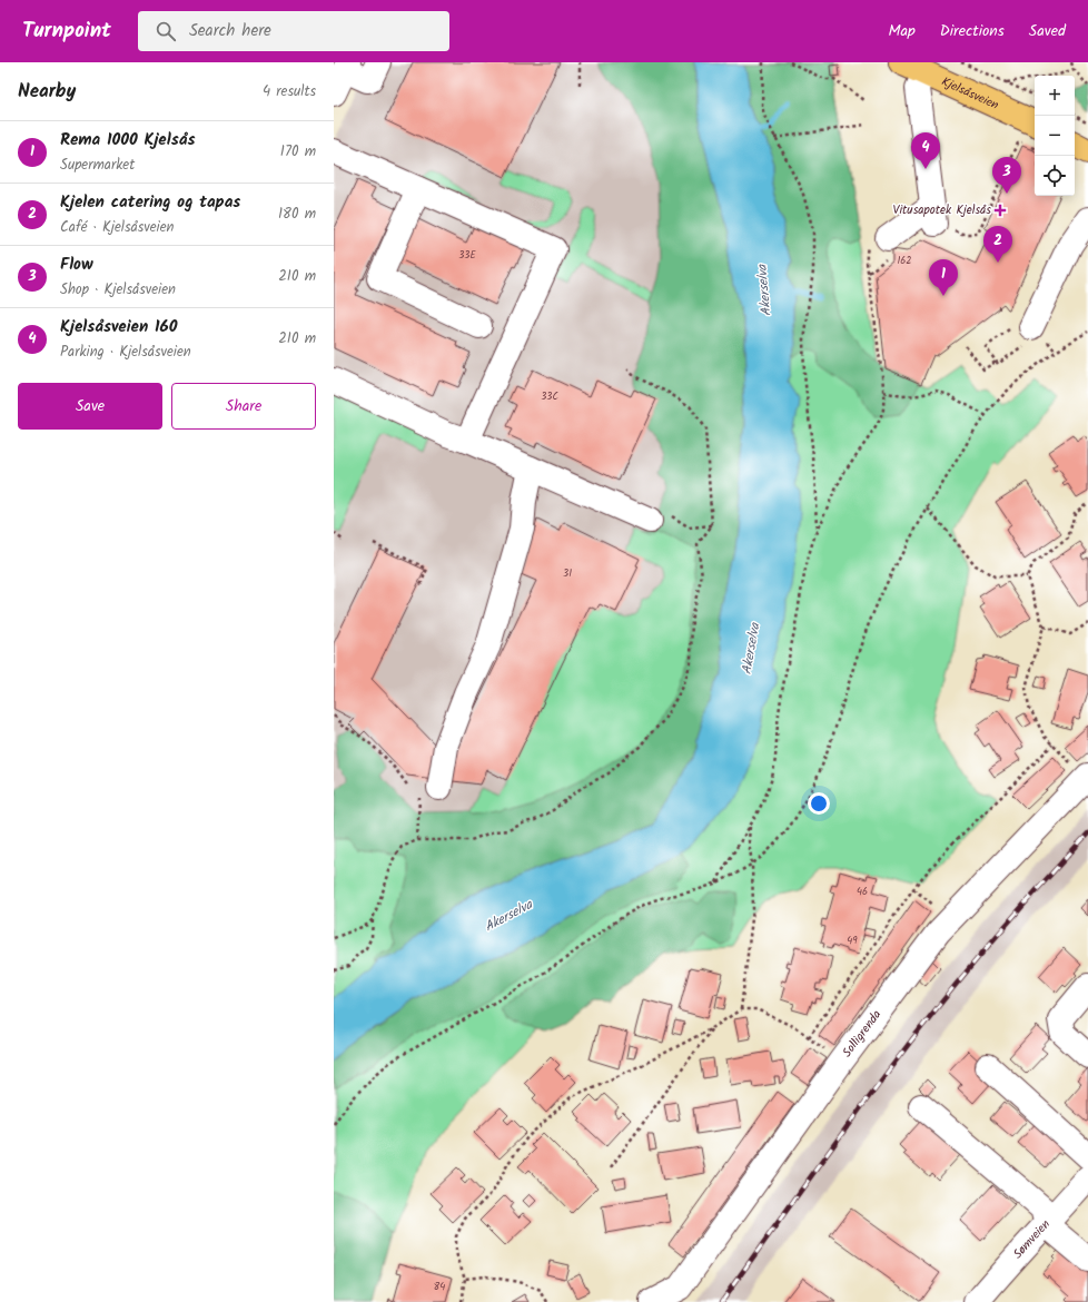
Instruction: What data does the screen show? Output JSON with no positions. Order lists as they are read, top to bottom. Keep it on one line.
{"streets":{"main road":["Kjelsåsveien"],"street":["Solligrenda","Sømveien"]},"water":["Akerselva"],"places":{"health":["Vitusapotek Kjelsås"]},"house_numbers":["33E","162","33C","31","46","49","84"],"page":{"header":"Turnpoint","search":"Search here","nav":["Map","Directions","Saved"],"heading":["Nearby","4 results"],"map_buttons":["+","−"],"list":[{"mark":"1","name":"Rema 1000 Kjelsås","note":"Supermarket","value":"170 m"},{"mark":"2","name":"Kjelen catering og tapas","note":"Café · Kjelsåsveien","value":"180 m"},{"mark":"3","name":"Flow","note":"Shop · Kjelsåsveien","value":"210 m"},{"mark":"4","name":"Kjelsåsveien 160","note":"Parking · Kjelsåsveien","value":"210 m"}],"pins":["4","3","2","1"],"buttons":["Save","Share"]}}
